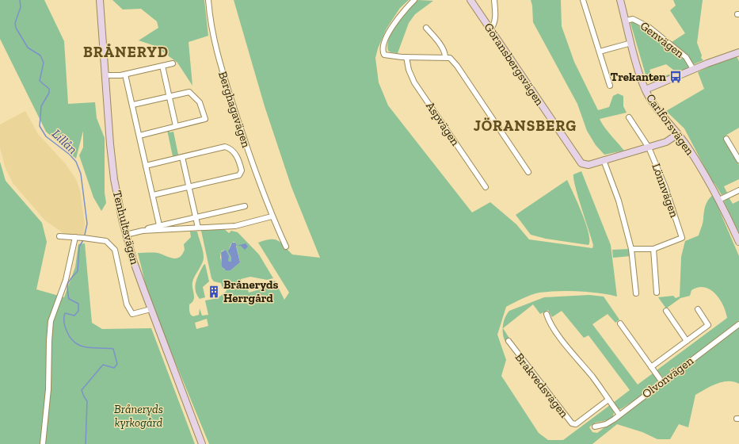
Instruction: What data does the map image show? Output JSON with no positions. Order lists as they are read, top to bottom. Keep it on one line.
{"streets":{"street":["Genvägen","Göransbergsvägen","Berghagavägen","Aspvägen","Carlforsvägen","Lönnvägen","Tenhultsvägen","Olvonvägen","Brakvedsvägen"]},"crossings":[["Genvägen","Carlforsvägen"]],"districts":["BRÅNERYD","JÖRANSBERG"],"water":["Lillån"],"parks":["Bråneryds kyrkogård"],"places":{"bus stop":["Trekanten"],"building":["Bråneryds Herrgård"]}}
